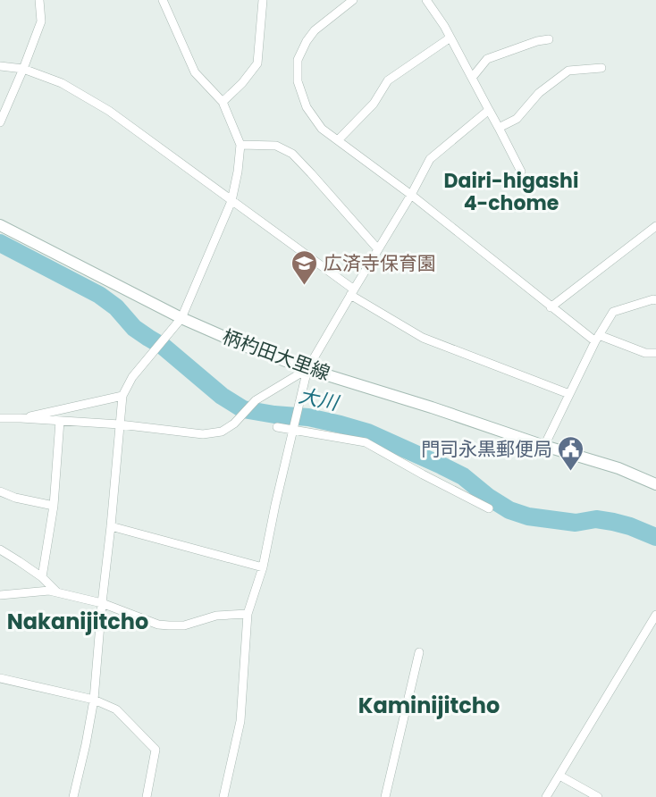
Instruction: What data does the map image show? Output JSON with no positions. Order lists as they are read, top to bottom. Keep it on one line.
{"streets":{"main road":["柄杓田大里線"]},"districts":["Dairi-higashi 4-chome","Nakanijitcho","Kaminijitcho"],"water":["大川"],"places":{"school or university":["広済寺保育園"],"public building":["門司永黒郵便局"]}}
